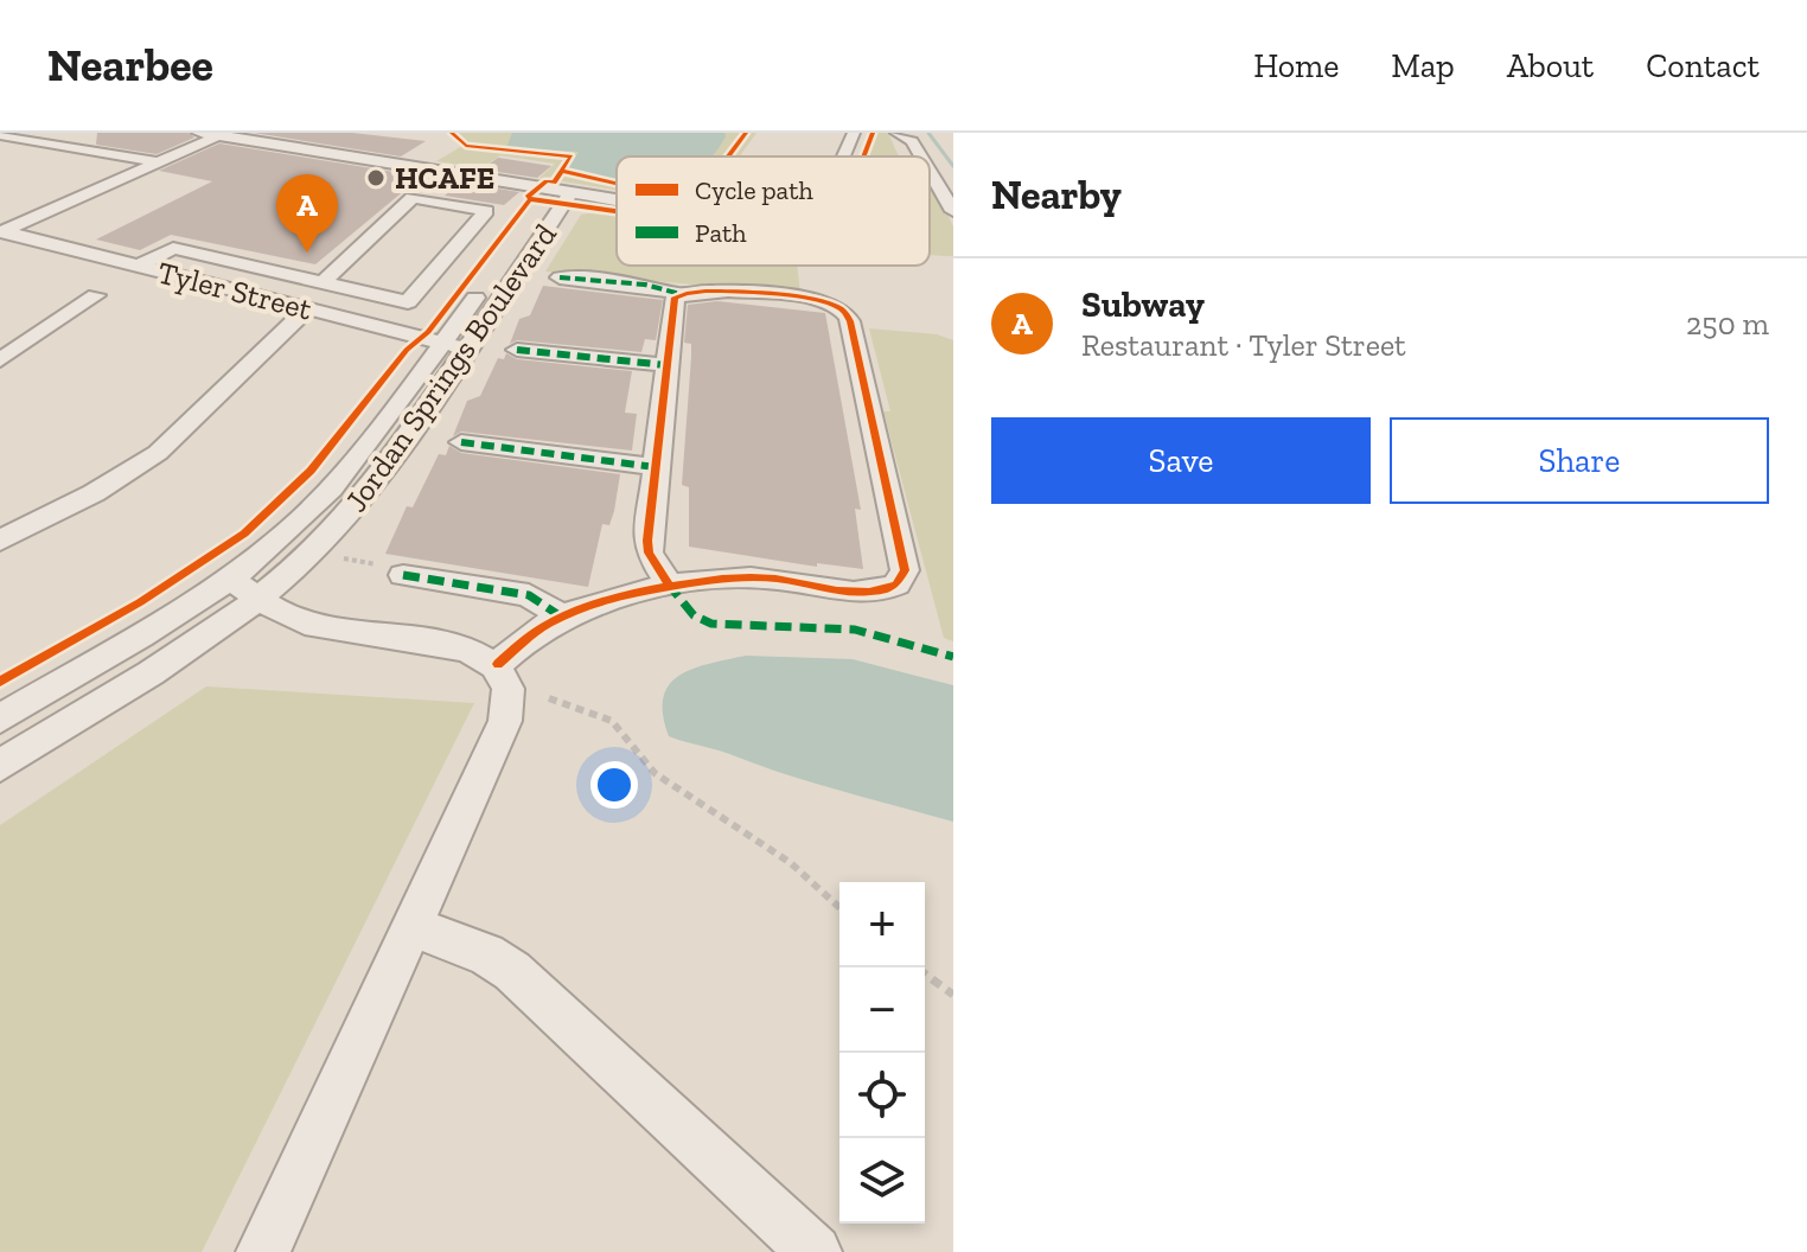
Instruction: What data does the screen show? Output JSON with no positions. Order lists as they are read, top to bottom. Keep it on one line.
{"streets":{"street":["Tyler Street","Jordan Springs Boulevard"]},"crossings":[["Tyler Street","Jordan Springs Boulevard"]],"places":["HCAFE"],"legend":["Cycle path","Path"],"page":{"header":"Nearbee","nav":["Home","Map","About","Contact"],"heading":"Nearby","pins":"A","list":[{"mark":"A","name":"Subway","note":"Restaurant · Tyler Street","value":"250 m"}],"buttons":["Save","Share"],"map_buttons":["+","−"]}}
